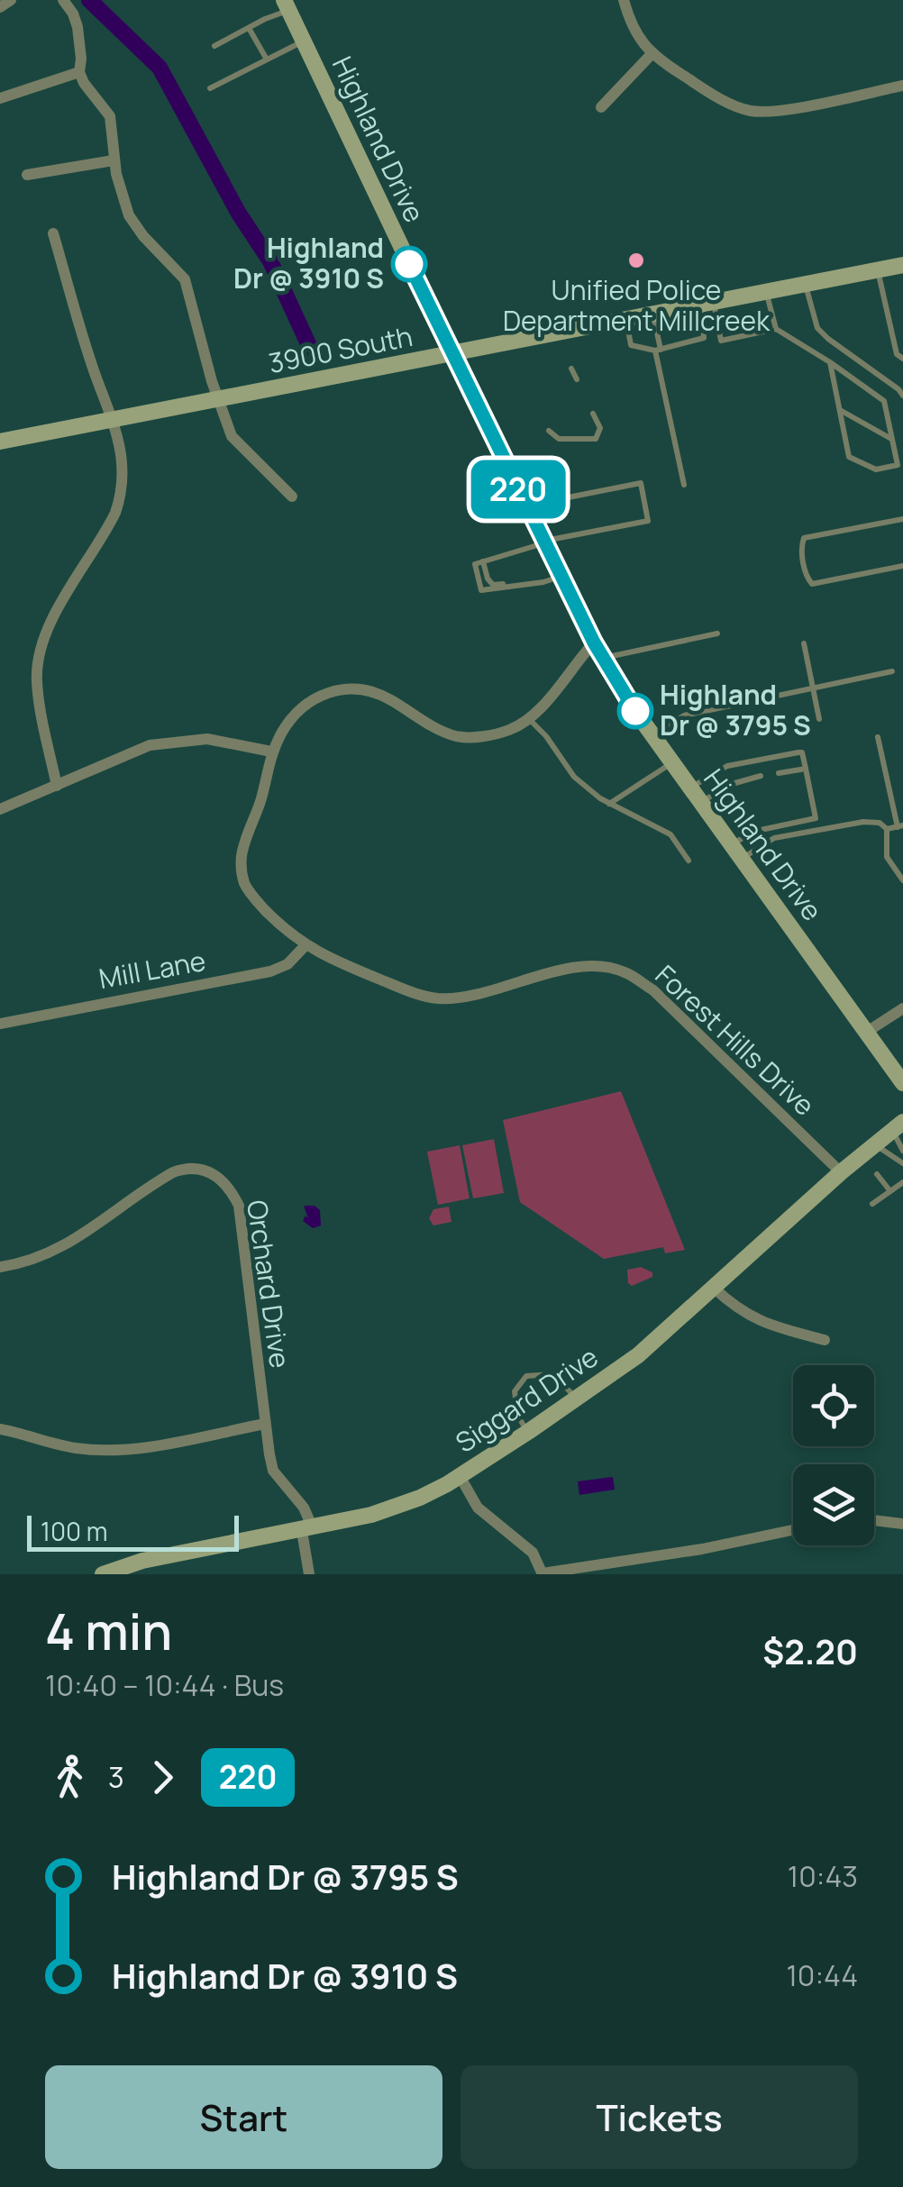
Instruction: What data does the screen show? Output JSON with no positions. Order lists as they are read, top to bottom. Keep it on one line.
{"streets":{"main road":["Highland Drive","3900 South","Siggard Drive"],"street":["Mill Lane","Forest Hills Drive","Orchard Drive"]},"crossings":[["Highland Drive","3900 South"],["Highland Drive","Forest Hills Drive"],["Mill Lane","Forest Hills Drive"],["Forest Hills Drive","Siggard Drive"],["Orchard Drive","Siggard Drive"]],"places":["Unified Police Department Millcreek","Highland Dr @ 3910 S","Highland Dr @ 3795 S"],"lines":["bus line 220"],"scale_bar":"100 m","page":{"on_map":"220","scale":"100 m","heading":["4 min","10:40 – 10:44 · Bus","$2.20"],"legs":["3","220"],"list":[{"name":"Highland Dr @ 3795 S","value":"10:43"},{"name":"Highland Dr @ 3910 S","value":"10:44"}],"buttons":["Start","Tickets"]}}
